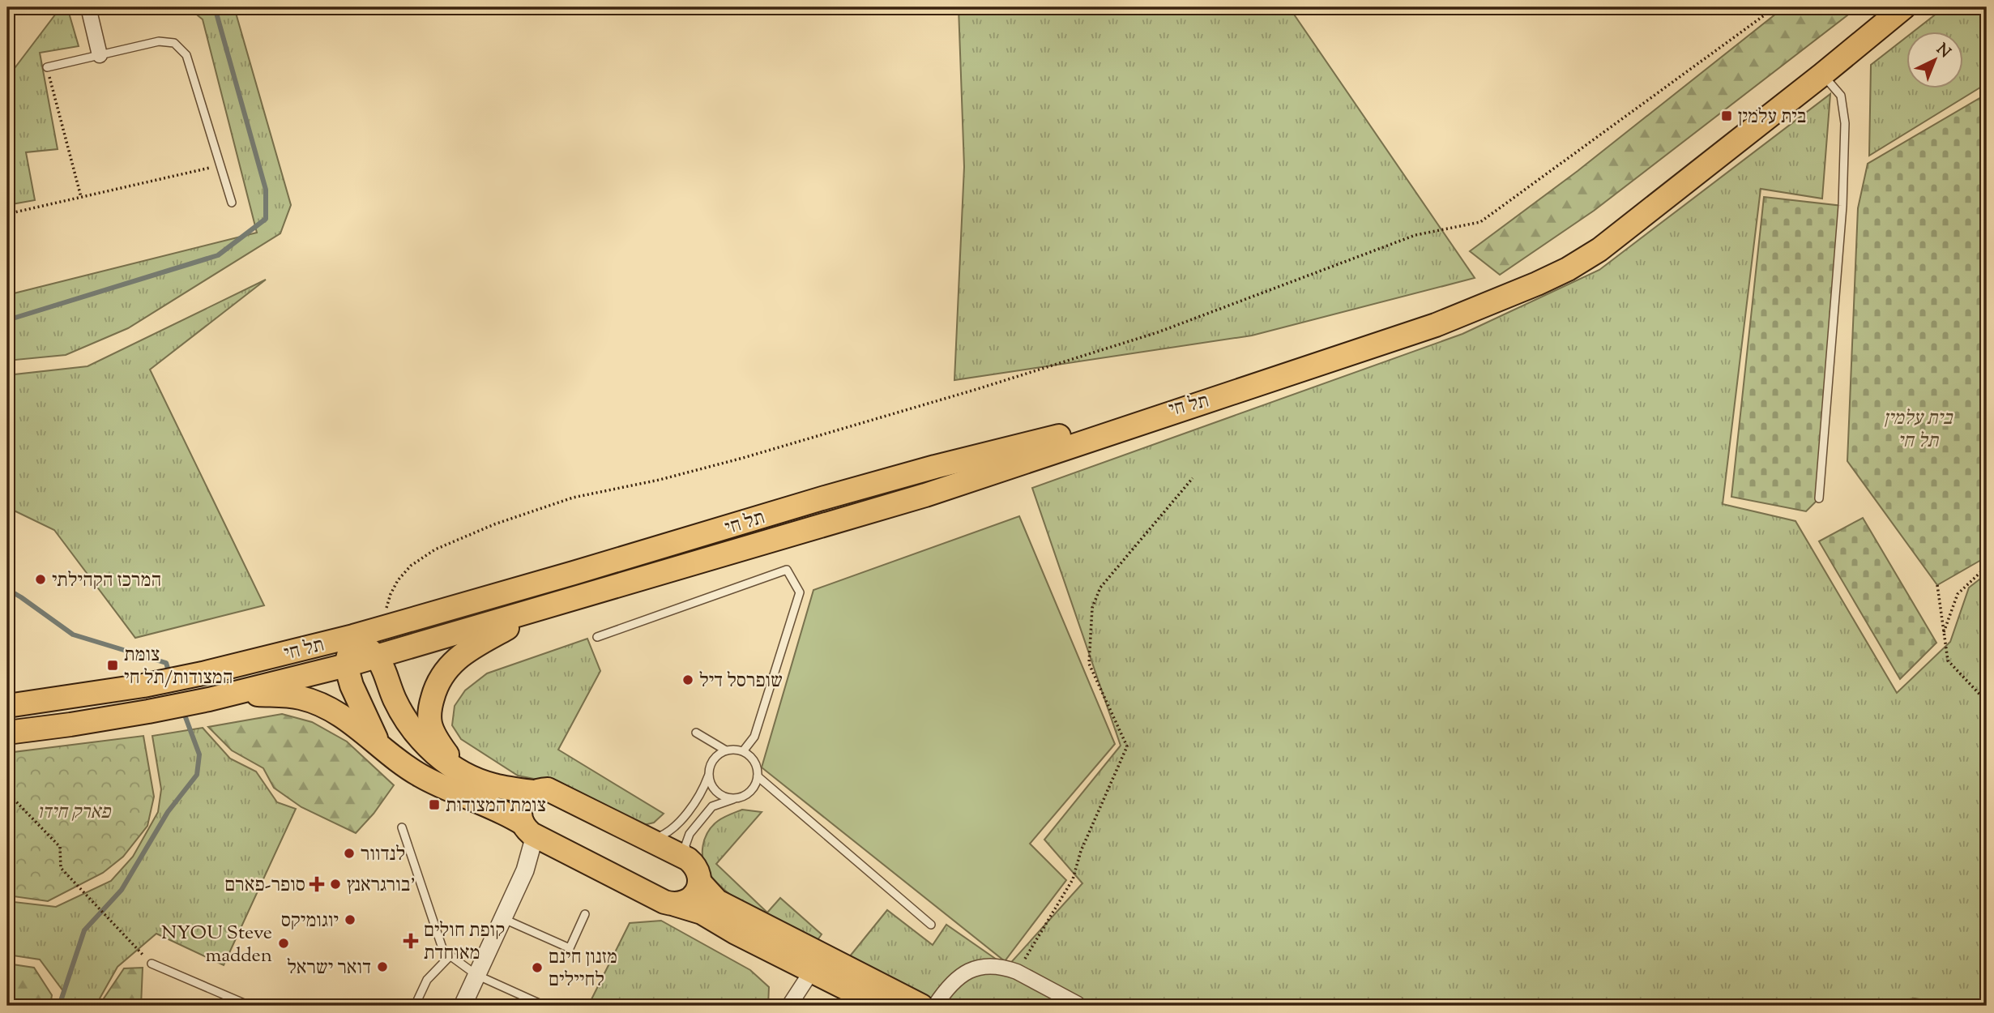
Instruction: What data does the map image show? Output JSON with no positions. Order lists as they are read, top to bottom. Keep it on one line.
{"streets":{"highway":["תל חי"]},"parks":["בית עלמין תל חי","פארק חידו"],"places":{"transit":["בית עלמין","צומת המצודות/תל חי","צומת המצודות"],"other":["המרכז הקהילתי","שופרסל דיל","לנדוור","בורגראנץ'","יוגומיקס","NYOU Steve madden","דואר ישראל","מזנון חינם לחיילים"],"health":["סופר-פארם","קופת חולים מאוחדת"]},"north":"top right"}
